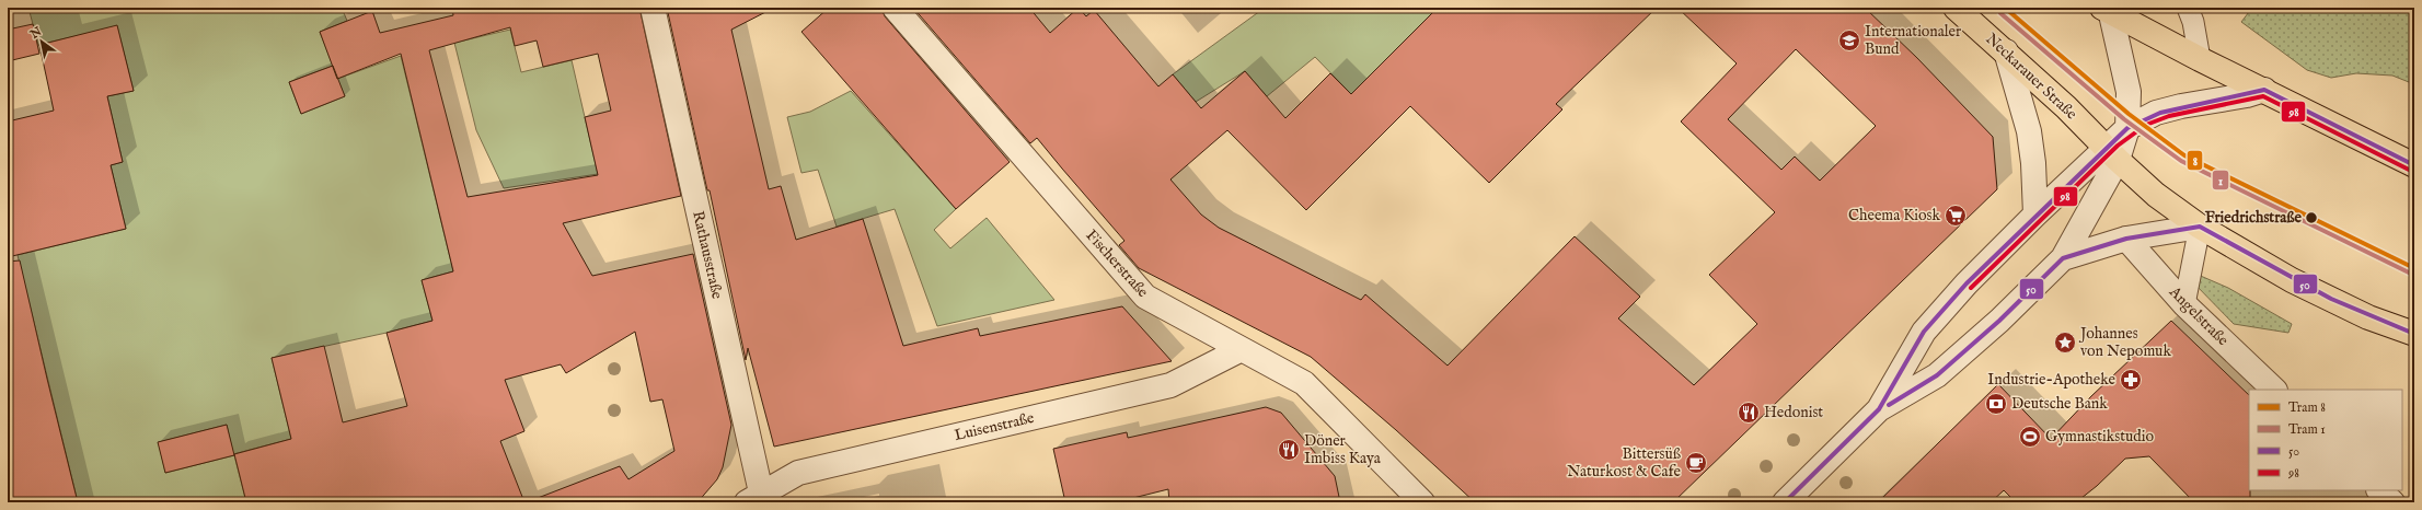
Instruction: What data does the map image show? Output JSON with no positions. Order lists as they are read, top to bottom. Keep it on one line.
{"streets":{"main road":["Neckarauer Straße"],"street":["Rathausstraße","Fischerstraße","Angelstraße","Luisenstraße"]},"crossings":[["Rathausstraße","Luisenstraße"],["Fischerstraße","Luisenstraße"]],"places":{"school or university":["Internationaler Bund"],"supermarket":["Cheema Kiosk"],"other":["Friedrichstraße"],"place":["Johannes von Nepomuk"],"pharmacy":["Industrie-Apotheke"],"bank":["Deutsche Bank"],"restaurant":["Hedonist","Döner Imbiss Kaya"],"sports":["Gymnastikstudio"],"cafe":["Bittersüß Naturkost & Cafe"]},"lines":["tram line 8","tram line 1","transit line 50","transit line 98"],"legend":["Tram 8","Tram 1","50","98"],"north":"top left"}
